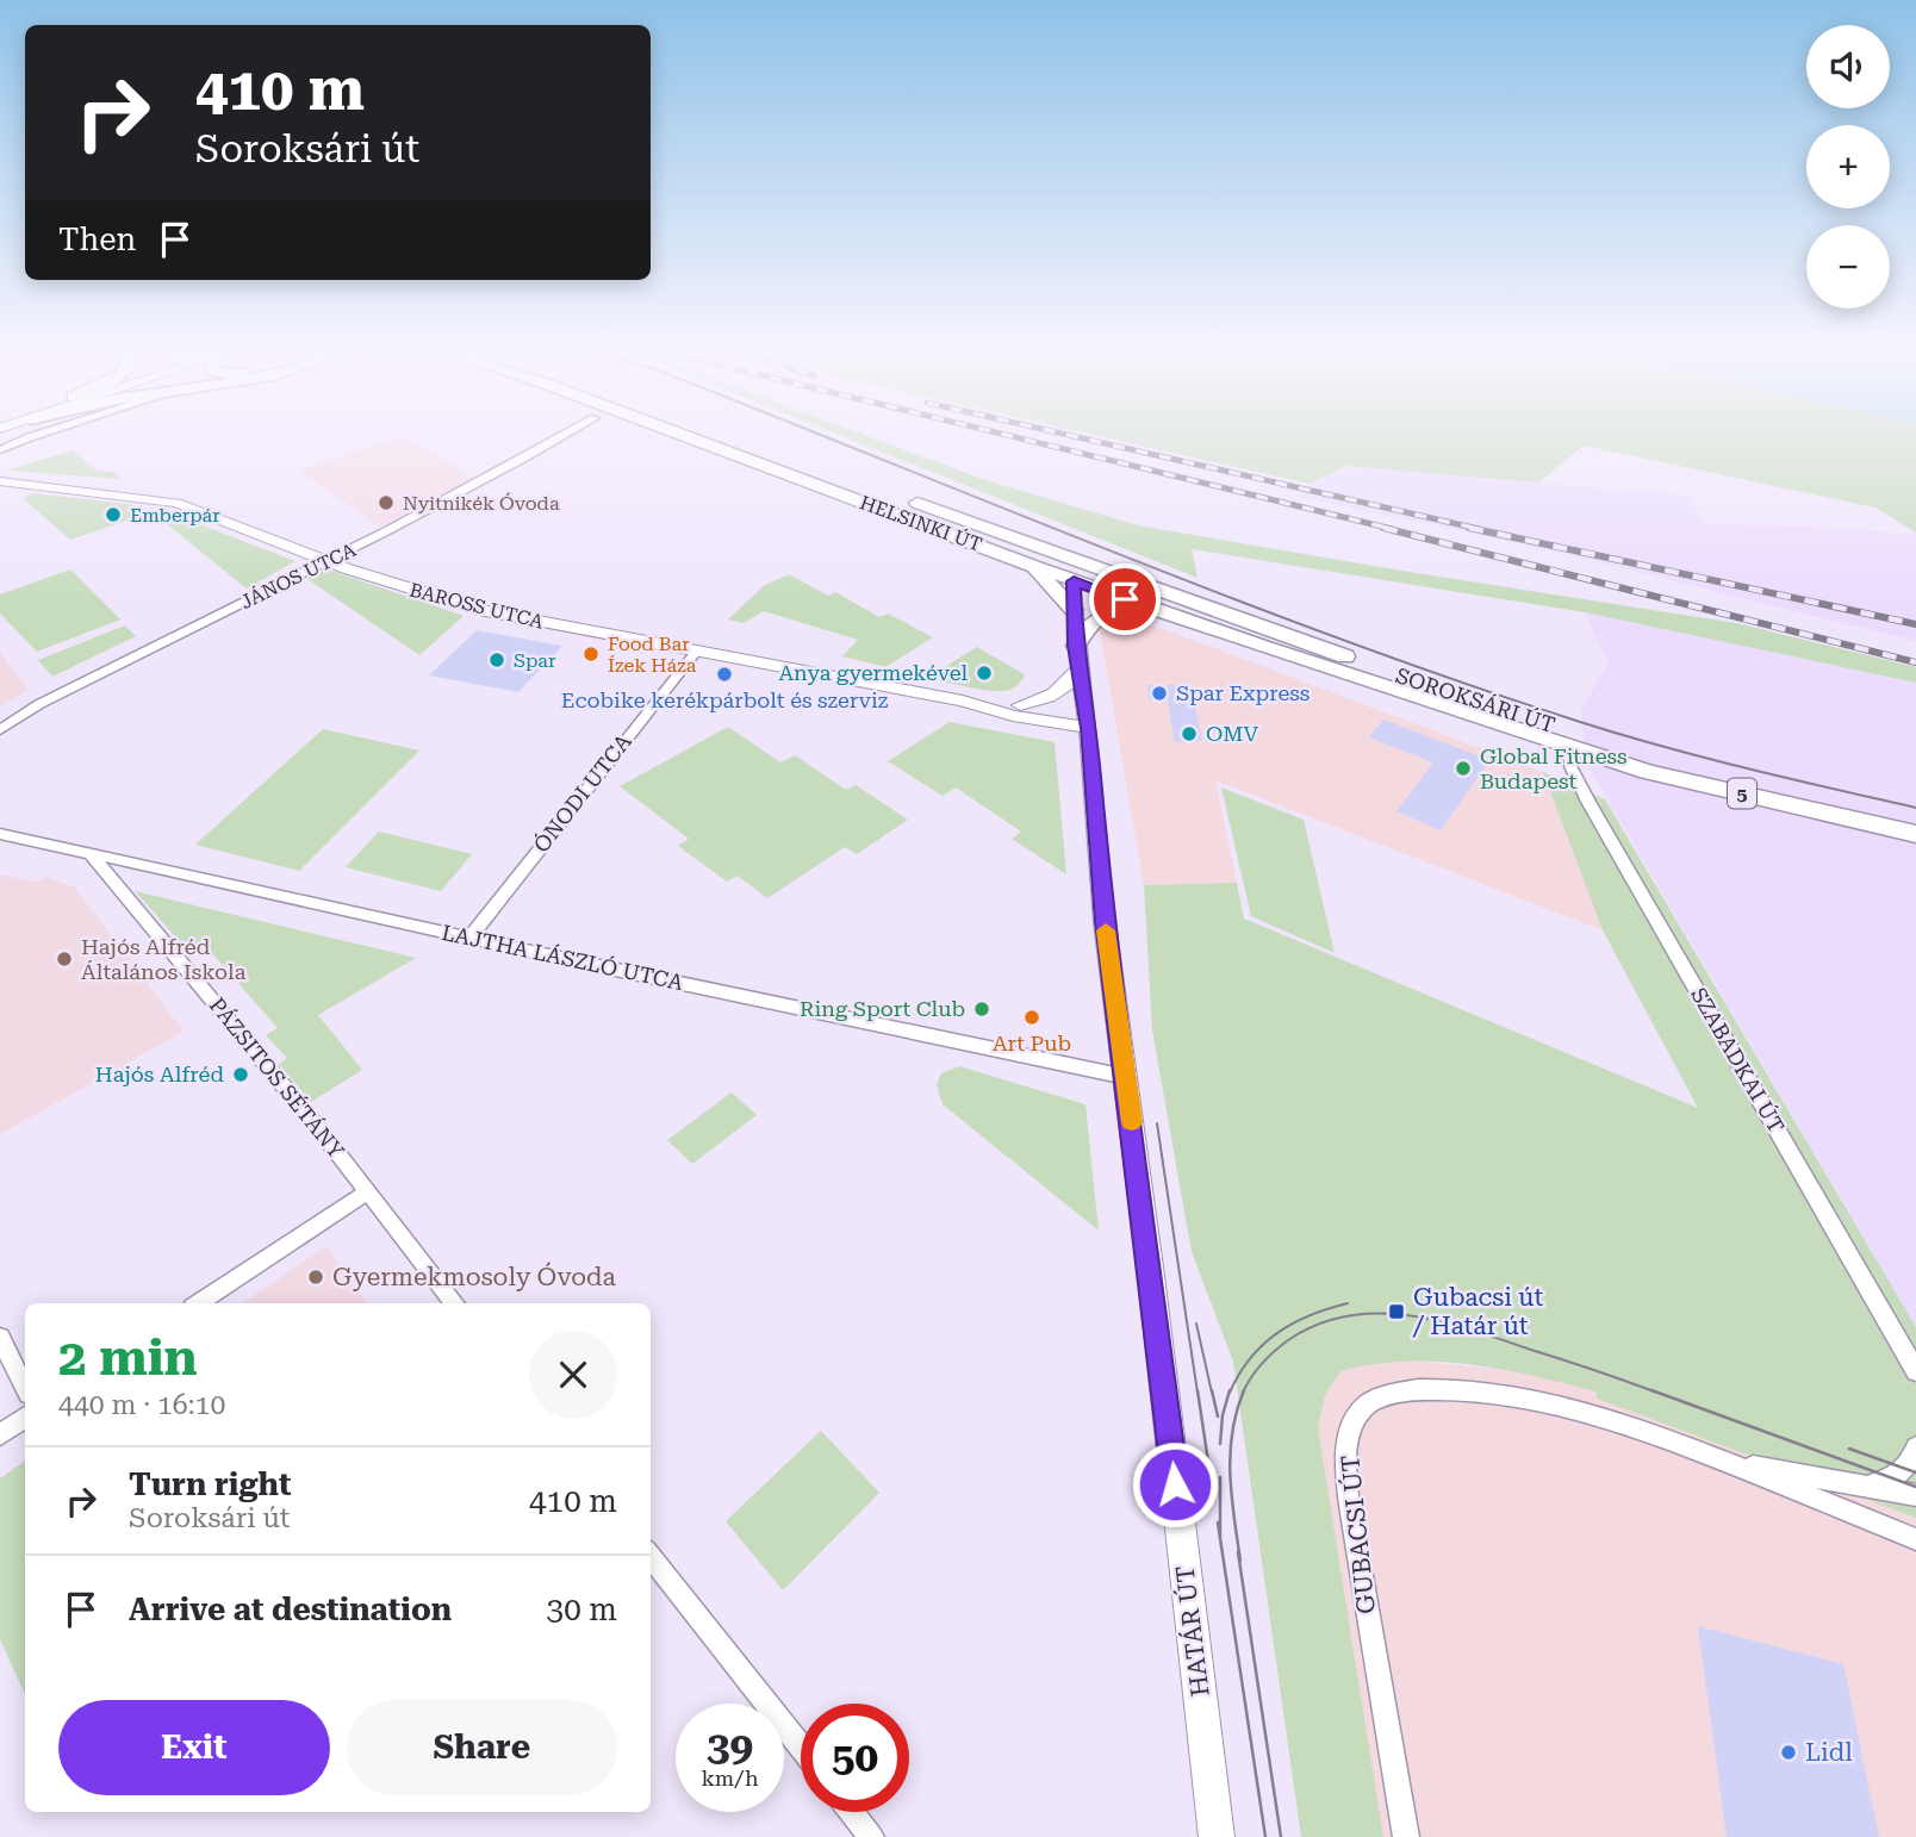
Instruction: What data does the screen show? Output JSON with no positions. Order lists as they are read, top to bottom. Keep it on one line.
{"streets":{"main road":["HELSINKI ÚT","SOROKSÁRI ÚT","5"],"street":["JÁNOS UTCA","BAROSS UTCA","ÓNODI UTCA","LAJTHA LÁSZLÓ UTCA","SZABADKAI ÚT","PÁZSITOS SÉTÁNY","GUBACSI ÚT","HATÁR ÚT"]},"crossings":[["HELSINKI ÚT","SOROKSÁRI ÚT"],["HELSINKI ÚT","HATÁR ÚT"],["JÁNOS UTCA","BAROSS UTCA"],["BAROSS UTCA","ÓNODI UTCA"],["BAROSS UTCA","HATÁR ÚT"],["SOROKSÁRI ÚT","SZABADKAI ÚT"],["SOROKSÁRI ÚT","HATÁR ÚT"],["ÓNODI UTCA","LAJTHA LÁSZLÓ UTCA"],["LAJTHA LÁSZLÓ UTCA","PÁZSITOS SÉTÁNY"],["LAJTHA LÁSZLÓ UTCA","HATÁR ÚT"]],"places":{"other":["Nyitnikék Óvoda","Emberpár","Food Bar Ízek Háza","Spar","Anya gyermekével","Ecobike kerékpárbolt és szerviz","Spar Express","OMV","Global Fitness Budapest","Hajós Alfréd Általános Iskola","Ring Sport Club","Art Pub","Hajós Alfréd","Gyermekmosoly Óvoda","Lidl"],"transit":["Gubacsi út / Határ út"]},"page":{"map_buttons":["+","−"],"turn":["410 m","Soroksári út"],"then":"Then","heading":["2 min","440 m · 16:10"],"list":[{"name":"Turn right","note":"Soroksári út","value":"410 m"},{"name":"Arrive at destination","value":"30 m"}],"buttons":["Exit","Share"],"speed":"39 km/h","limit":"50"}}
